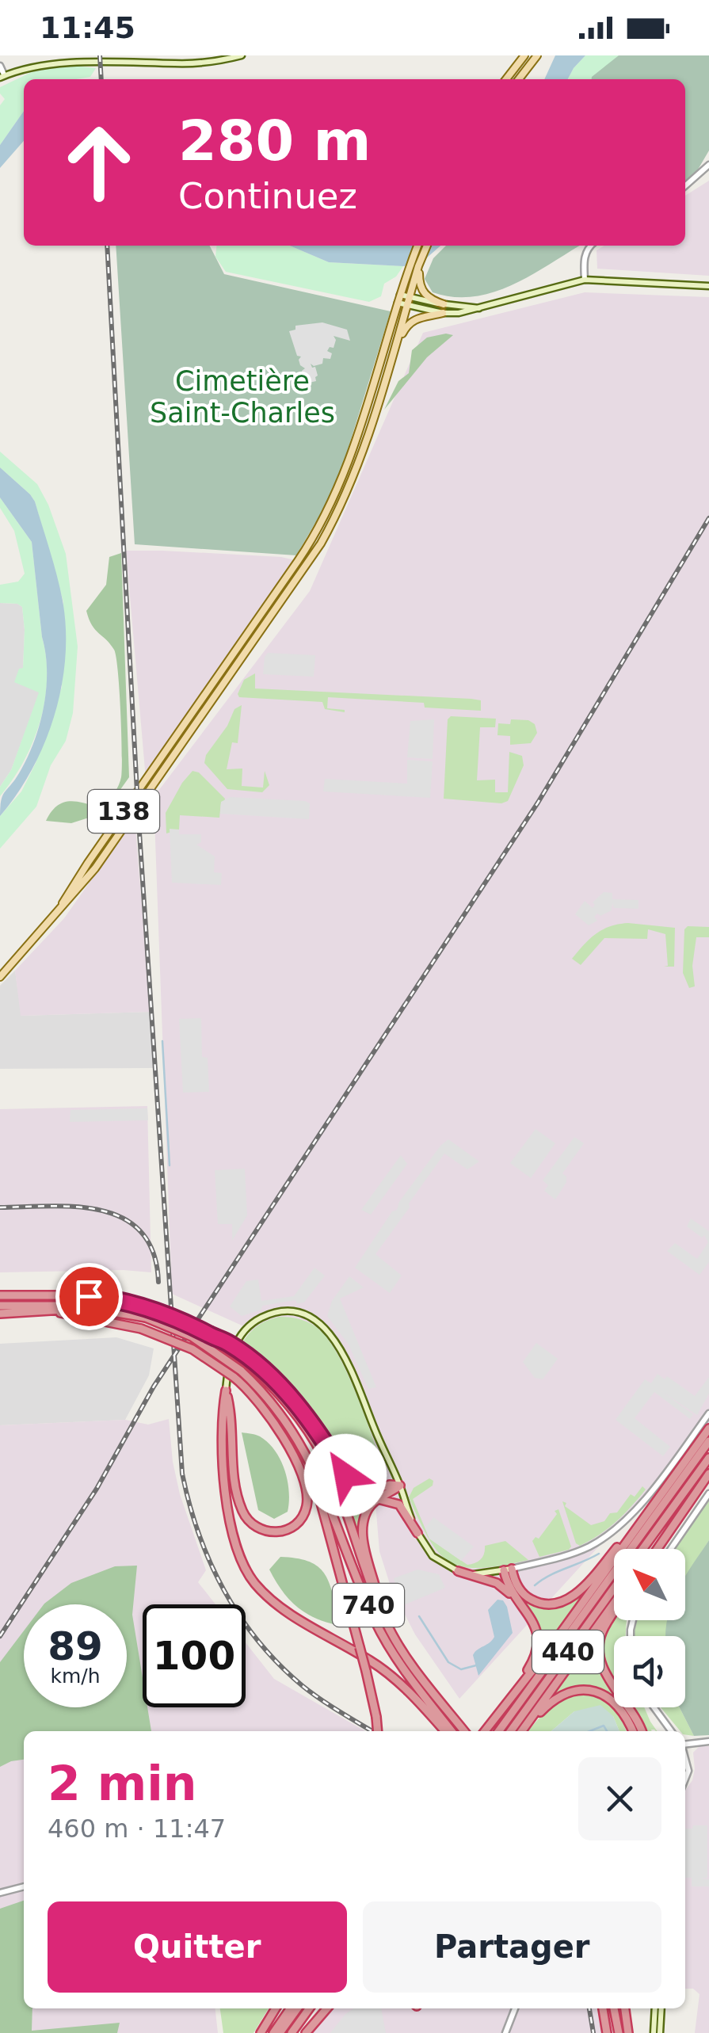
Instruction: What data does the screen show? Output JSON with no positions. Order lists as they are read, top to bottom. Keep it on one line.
{"streets":{"highway":["740","440"],"main road":["138"]},"parks":["Cimetière Saint-Charles"],"north":"top left","page":{"status":"11:45","turn":["280 m","Continuez"],"speed":"89 km/h","limit":"100","heading":["2 min","460 m · 11:47"],"buttons":["Quitter","Partager"]}}
